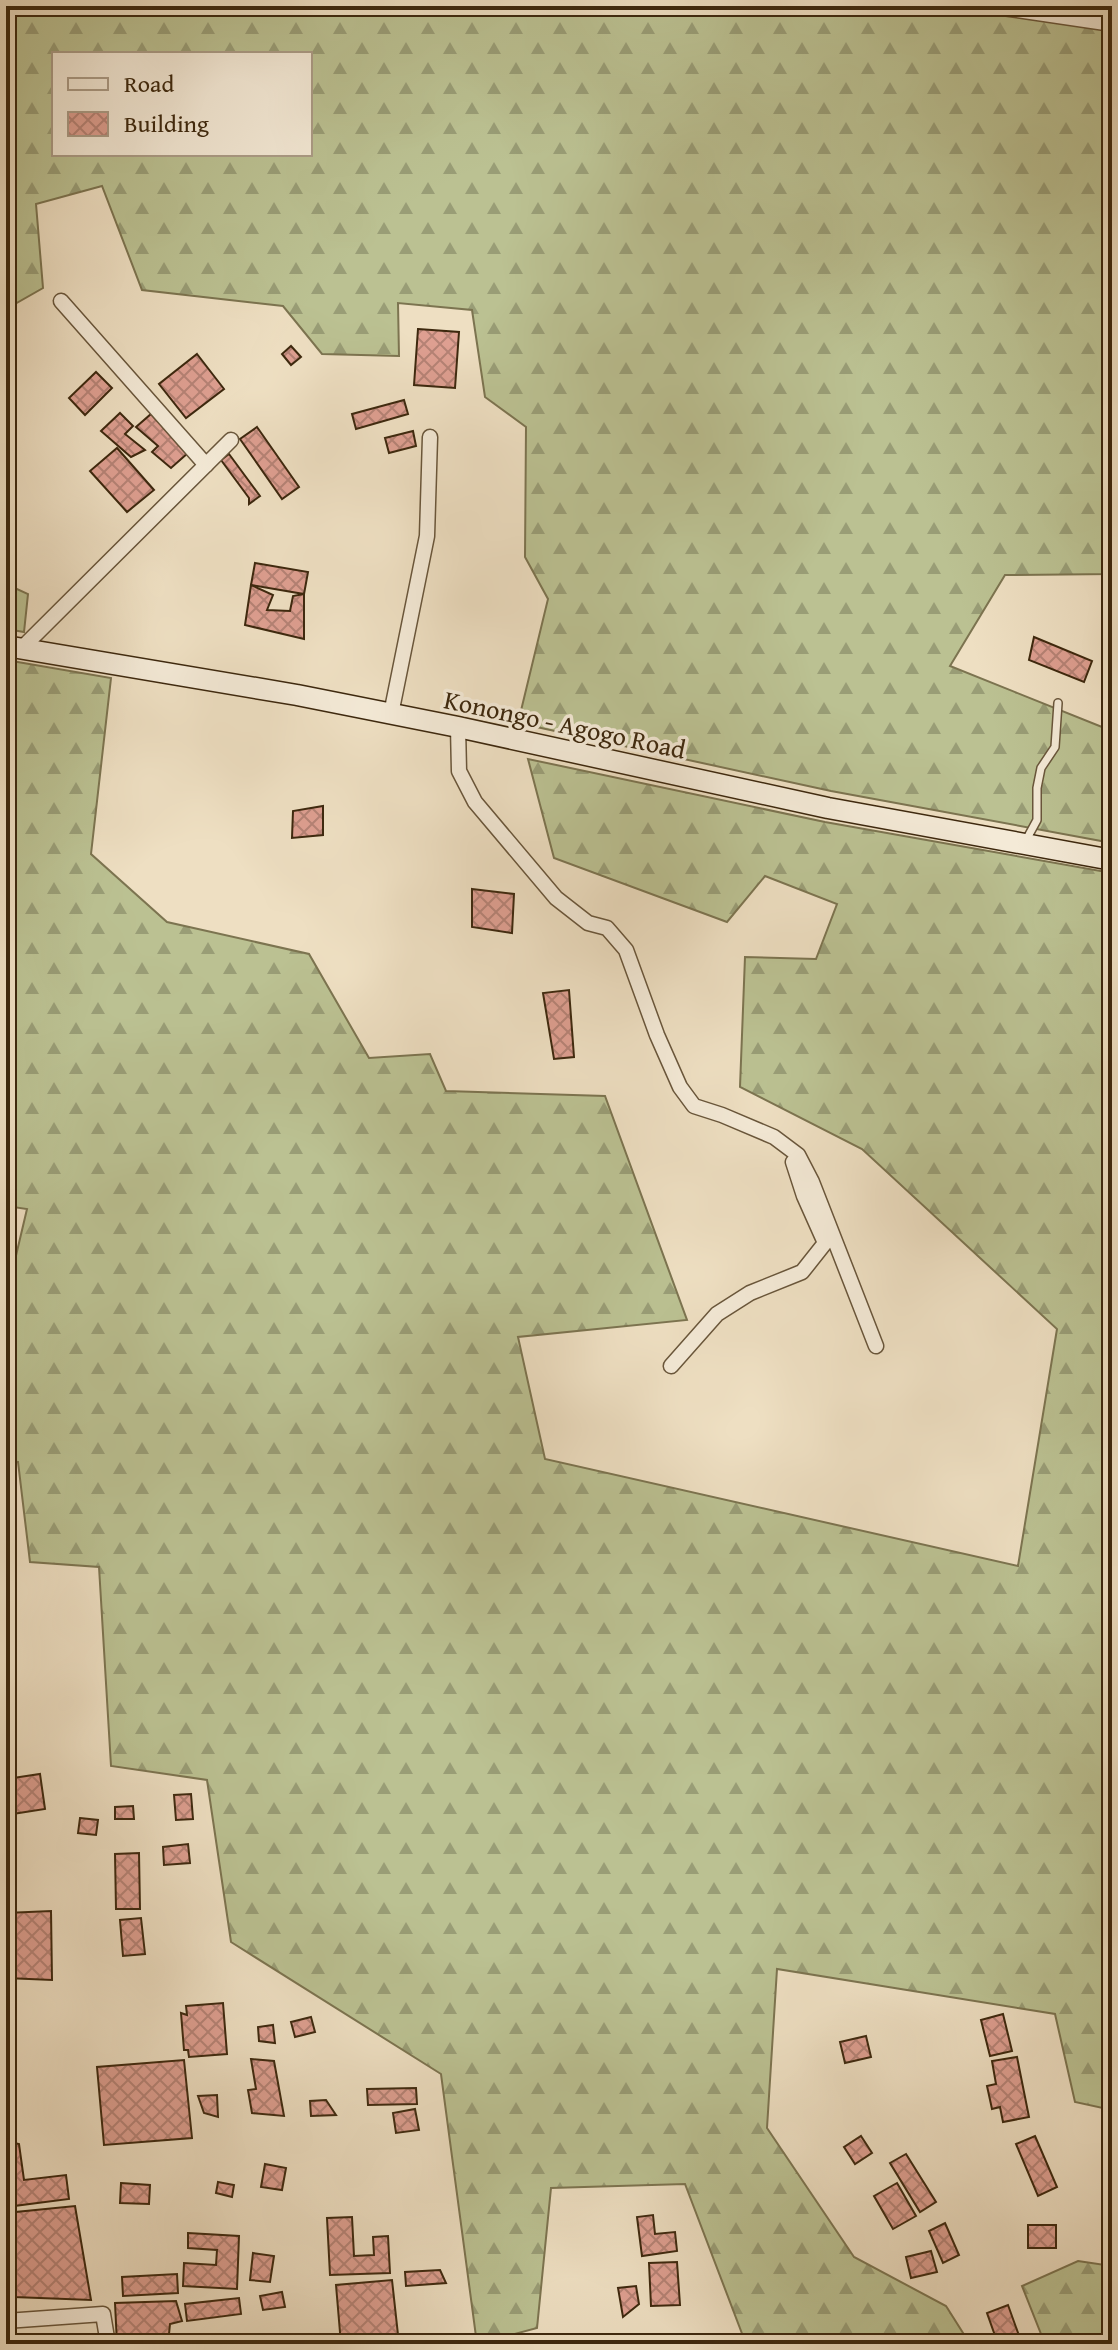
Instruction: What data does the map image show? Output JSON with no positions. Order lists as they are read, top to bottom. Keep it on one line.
{"streets":{"main road":["Konongo - Agogo Road"]},"legend":["Road","Building"]}
